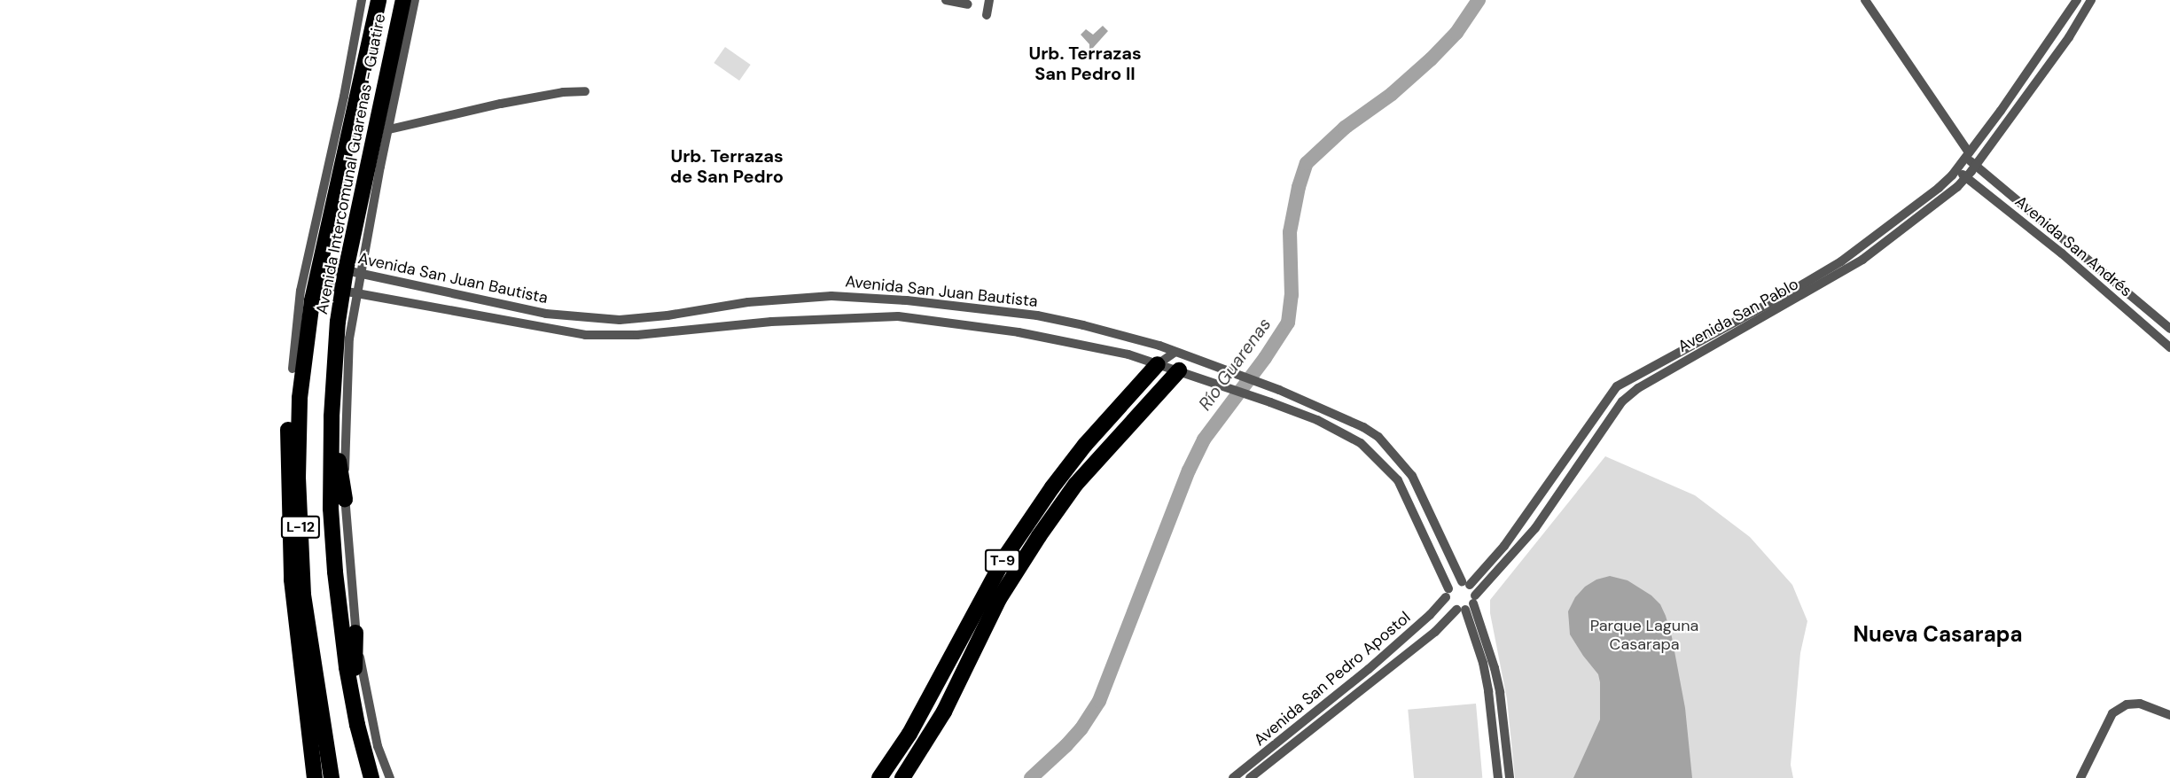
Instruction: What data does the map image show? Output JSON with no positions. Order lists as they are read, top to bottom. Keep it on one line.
{"streets":{"highway":["Avenida Intercomunal Guarenas - Guatire","L-12","T-9"],"street":["Avenida San Andrés","Avenida San Juan Bautista","Avenida San Pablo","Avenida San Pedro Apostol"]},"crossings":[["Avenida Intercomunal Guarenas - Guatire","Avenida San Juan Bautista"],["Avenida San Andrés","Avenida San Pablo"],["Avenida San Juan Bautista","Avenida San Pablo"],["Avenida San Juan Bautista","T-9"],["Avenida San Juan Bautista","Avenida San Pedro Apostol"],["Avenida San Pablo","Avenida San Pedro Apostol"]],"districts":["Urb. Terrazas San Pedro II","Urb. Terrazas de San Pedro","Nueva Casarapa"],"water":["Río Guarenas"],"parks":["Parque Laguna Casarapa"]}
